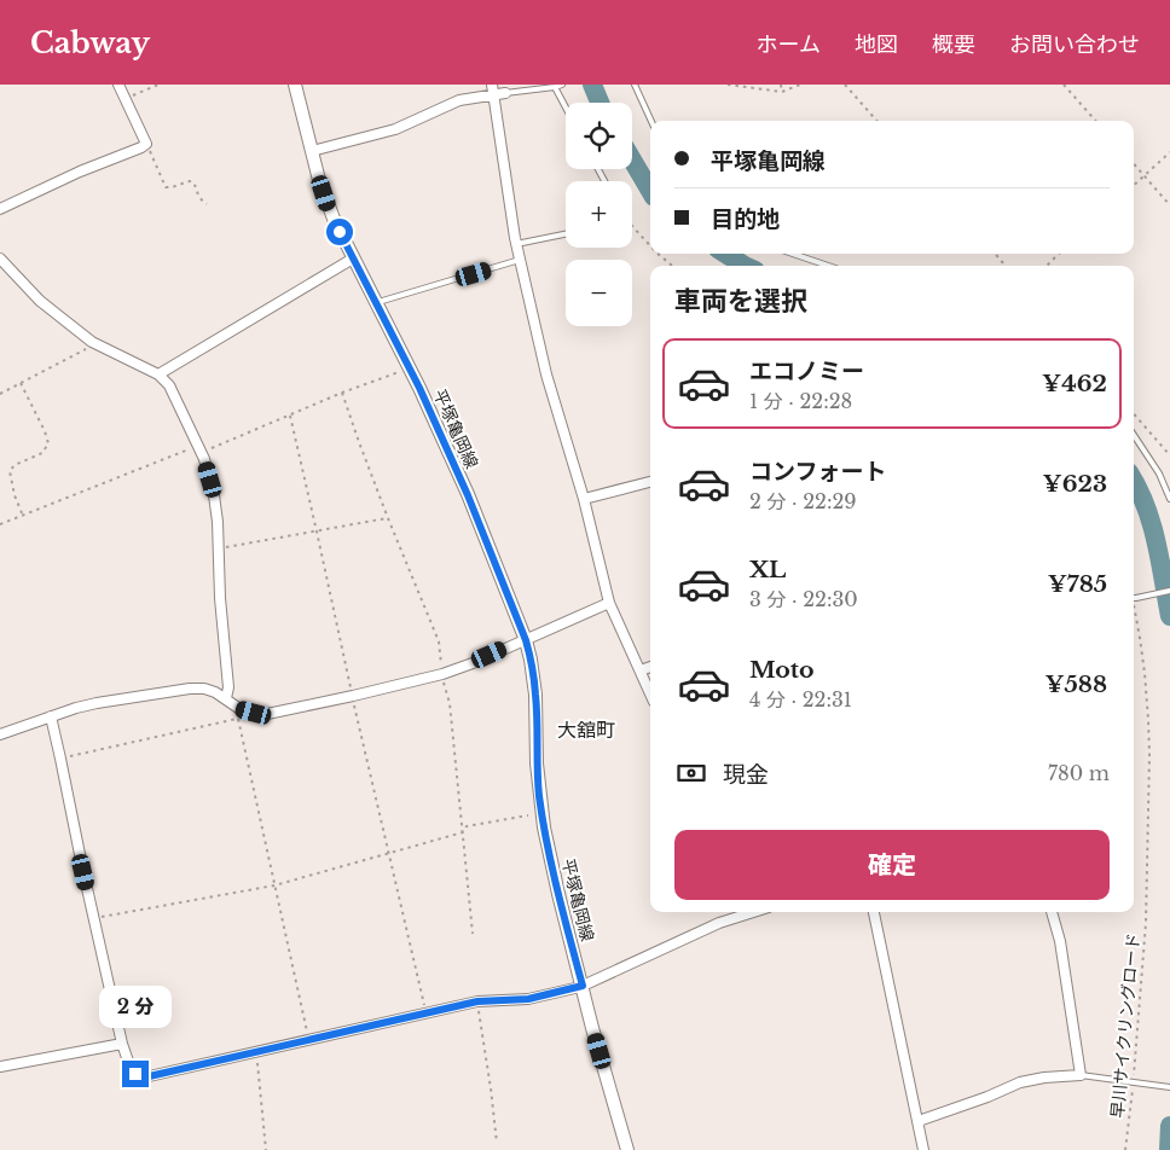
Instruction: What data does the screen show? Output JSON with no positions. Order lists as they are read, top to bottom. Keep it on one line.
{"streets":{"main road":["平塚亀岡線"],"path":["早川サイクリングロード"]},"districts":["大舘町"],"page":{"header":"Cabway","nav":["ホーム","地図","概要","お問い合わせ"],"map_buttons":["+","−"],"banner":["平塚亀岡線","目的地"],"heading":"車両を選択","list":[{"name":"エコノミー","note":"1 分 · 22:28","value":"¥462"},{"name":"コンフォート","note":"2 分 · 22:29","value":"¥623"},{"name":"XL","note":"3 分 · 22:30","value":"¥785"},{"name":"Moto","note":"4 分 · 22:31","value":"¥588"}],"pay":["現金","780 m"],"buttons":"確定","bubble":"2 分"}}
